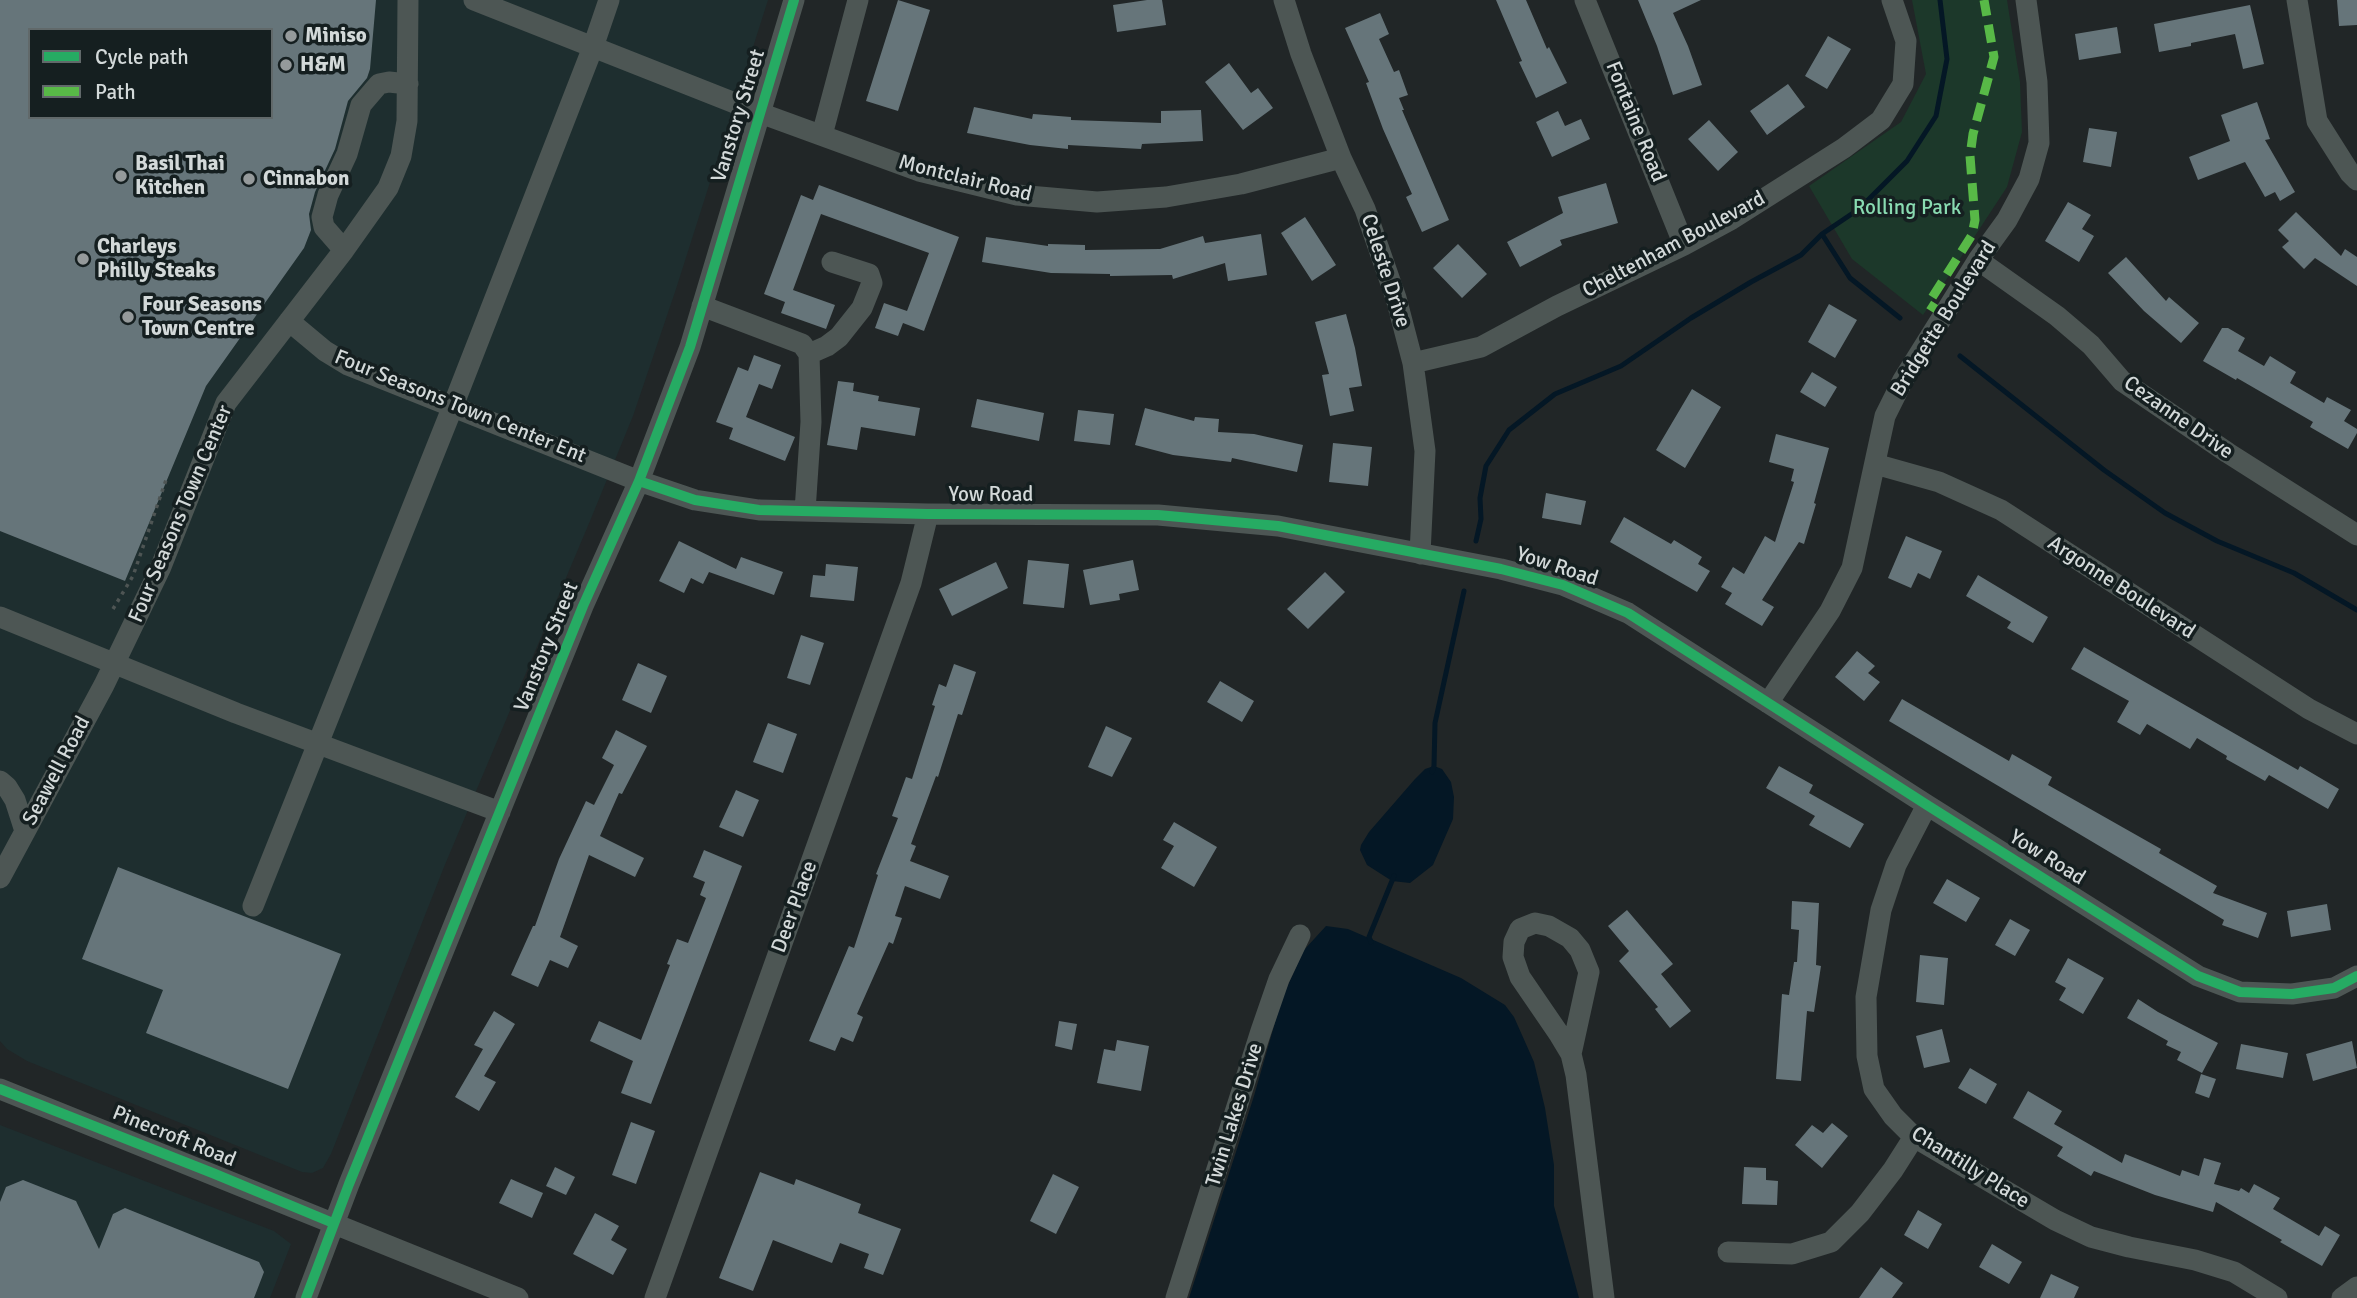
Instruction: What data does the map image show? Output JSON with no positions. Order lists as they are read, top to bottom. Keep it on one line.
{"streets":{"street":["Vanstory Street","Fontaine Road","Montclair Road","Cheltenham Boulevard","Celeste Drive","Bridgette Boulevard","Four Seasons Town Center Ent","Cezanne Drive","Yow Road","Four Seasons Town Center","Argonne Boulevard","Seawell Road","Deer Place","Twin Lakes Drive","Pinecroft Road","Chantilly Place"]},"crossings":[["Vanstory Street","Montclair Road"],["Vanstory Street","Four Seasons Town Center Ent"],["Vanstory Street","Yow Road"],["Vanstory Street","Pinecroft Road"],["Fontaine Road","Cheltenham Boulevard"],["Montclair Road","Celeste Drive"],["Cheltenham Boulevard","Celeste Drive"],["Celeste Drive","Yow Road"],["Bridgette Boulevard","Cezanne Drive"],["Bridgette Boulevard","Yow Road"],["Bridgette Boulevard","Argonne Boulevard"],["Four Seasons Town Center Ent","Yow Road"],["Four Seasons Town Center Ent","Four Seasons Town Center"],["Yow Road","Deer Place"],["Yow Road","Chantilly Place"],["Four Seasons Town Center","Seawell Road"]],"parks":["Rolling Park"],"places":["Miniso","H&M","Basil Thai Kitchen","Cinnabon","Charleys Philly Steaks","Four Seasons Town Centre"],"legend":["Cycle path","Path"]}
